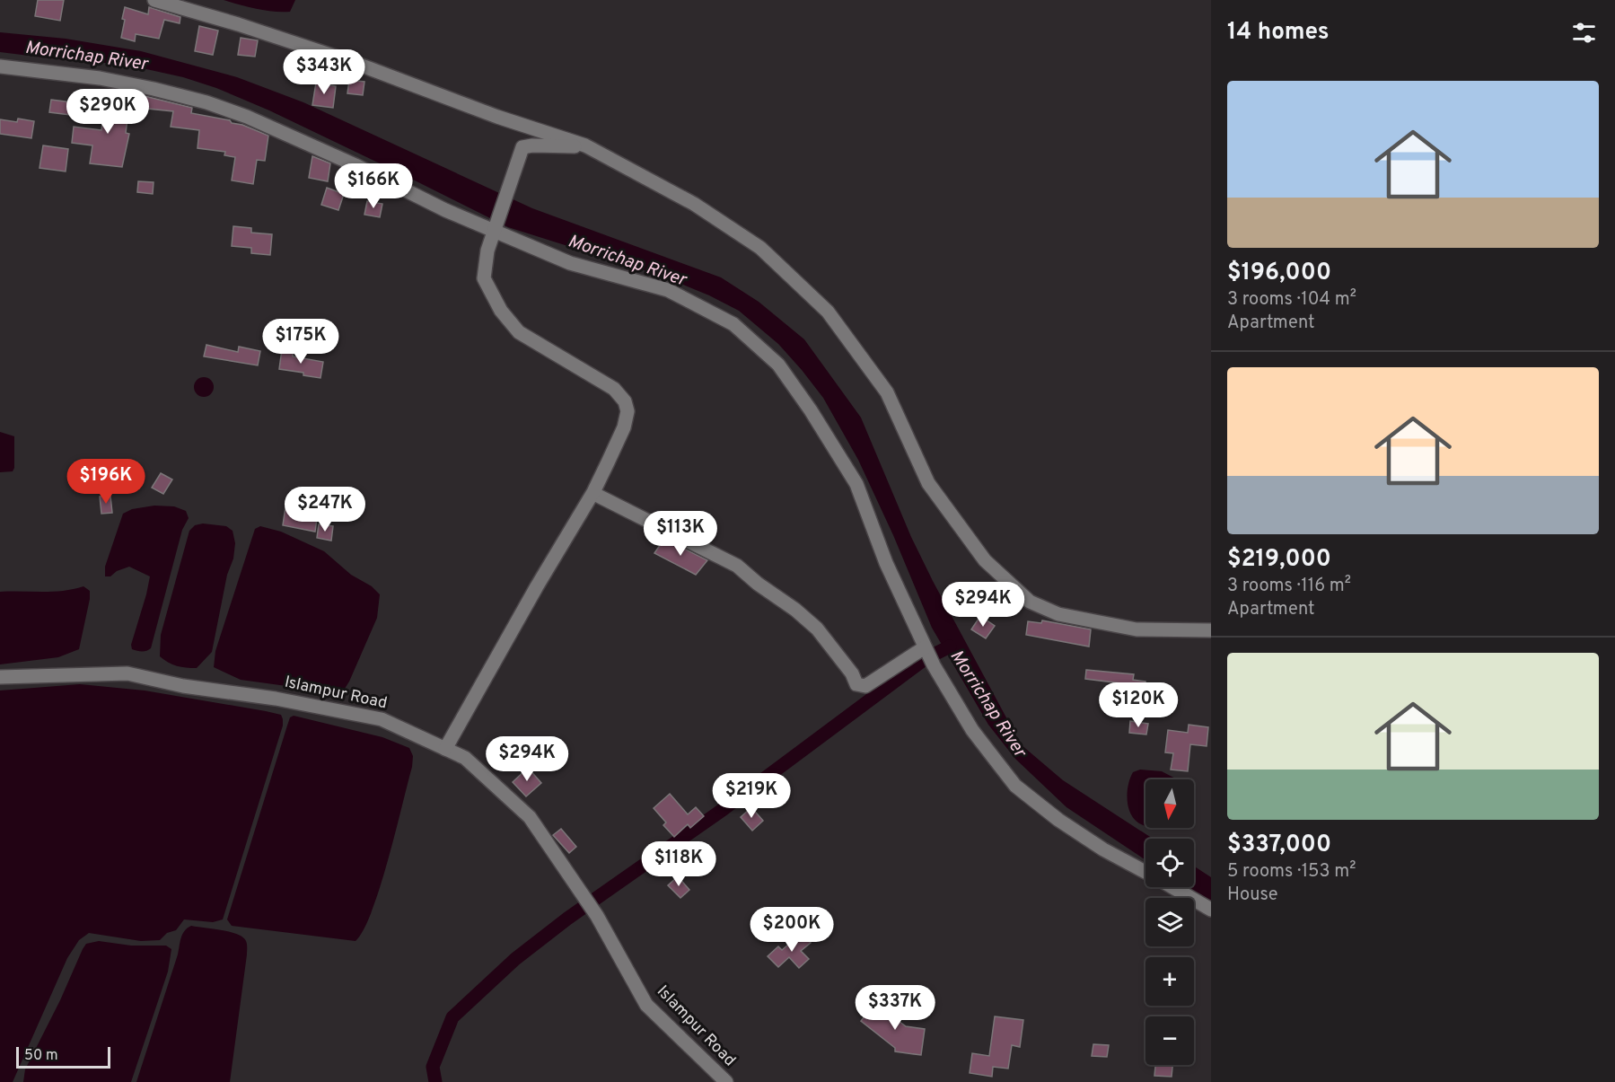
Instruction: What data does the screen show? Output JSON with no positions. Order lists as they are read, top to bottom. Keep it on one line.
{"streets":{"street":["Islampur Road"]},"water":["Morrichap River"],"scale_bar":"50 m","north":"bottom","page":{"heading":"14 homes","price":["$343K","$290K","$166K","$175K","$196K","$247K","$113K","$294K","$120K","$294K","$219K","$118K","$200K","$337K"],"list":[{"name":"$196,000","note":"3 rooms · 104 m² · Apartment"},{"name":"$219,000","note":"3 rooms · 116 m² · Apartment"},{"name":"$337,000","note":"5 rooms · 153 m² · House"}],"map_buttons":["+","−"],"scale":"50 m"}}
